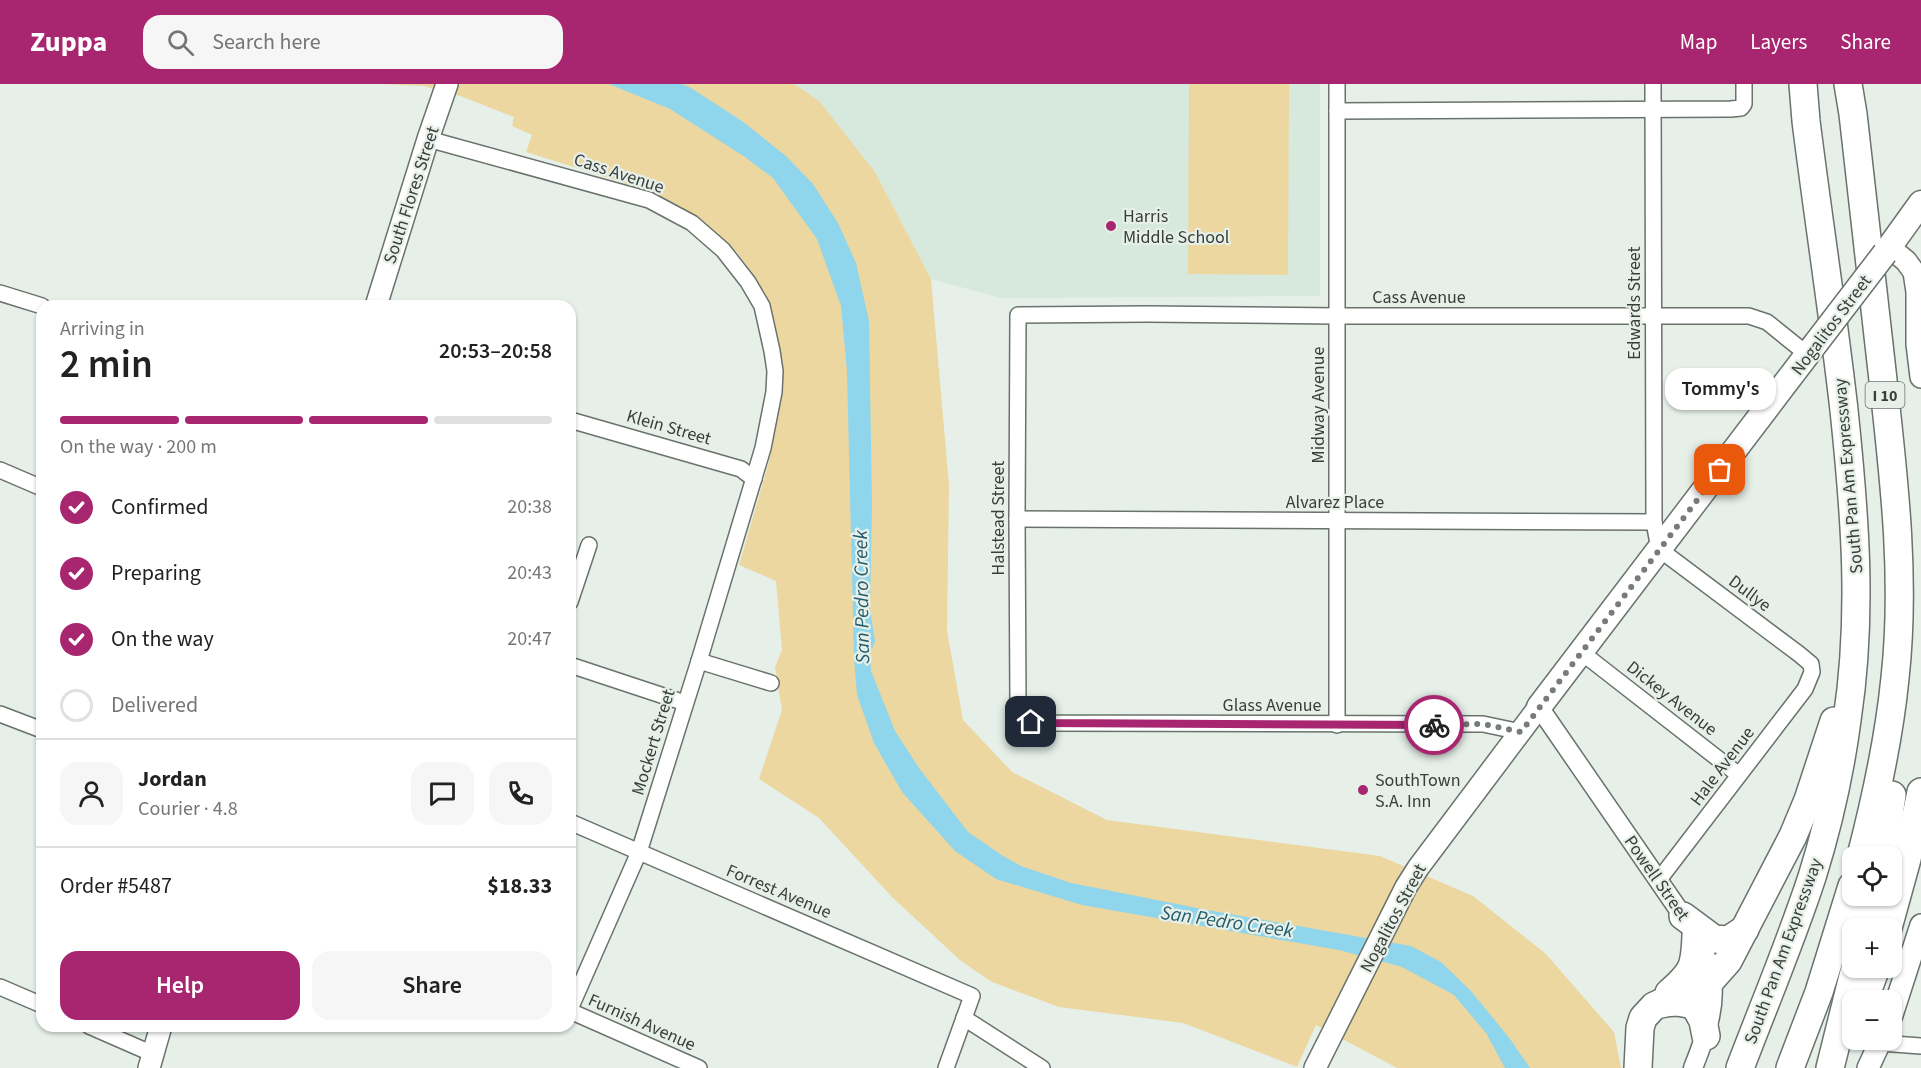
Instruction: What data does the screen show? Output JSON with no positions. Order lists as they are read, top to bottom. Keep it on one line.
{"streets":{"highway":["I 10","South Pan Am Expressway"],"main road":["South Flores Street","Nogalitos Street"],"street":["Cass Avenue","Edwards Street","Midway Avenue","Klein Street","Alvarez Place","Halstead Street","Dullye","Dickey Avenue","Glass Avenue","Mockert Street","Hale Avenue","Powell Street","Forrest Avenue","Furnish Avenue"]},"crossings":[["Cass Avenue","South Flores Street"],["Cass Avenue","Edwards Street"],["Cass Avenue","Nogalitos Street"],["Cass Avenue","Midway Avenue"],["Cass Avenue","Klein Street"],["Cass Avenue","Halstead Street"],["Cass Avenue","Mockert Street"],["Edwards Street","Nogalitos Street"],["Edwards Street","Alvarez Place"],["Edwards Street","Dullye"],["Nogalitos Street","Dullye"],["Nogalitos Street","Dickey Avenue"],["Nogalitos Street","Glass Avenue"],["Nogalitos Street","Powell Street"],["I 10","South Pan Am Expressway"],["Midway Avenue","Alvarez Place"],["Midway Avenue","Glass Avenue"],["Klein Street","Mockert Street"],["Alvarez Place","Halstead Street"],["Halstead Street","Glass Avenue"],["Dullye","Hale Avenue"],["Dickey Avenue","Hale Avenue"],["Mockert Street","Forrest Avenue"],["Hale Avenue","Powell Street"]],"water":["San Pedro Creek"],"places":["Harris Middle School","Tommy's","SouthTown S.A. Inn"],"page":{"header":"Zuppa","search":"Search here","nav":["Map","Layers","Share"],"heading":["2 min","Arriving in","20:53–20:58"],"panel":["Jordan","Courier · 4.8","Order #5487","$18.33"],"bubble":"Tommy's","bar":"On the way · 200 m","list":[["Confirmed","20:38"],["Preparing","20:43"],["On the way","20:47"],"Delivered"],"map_buttons":["+","−"],"buttons":["Help","Share"]}}
